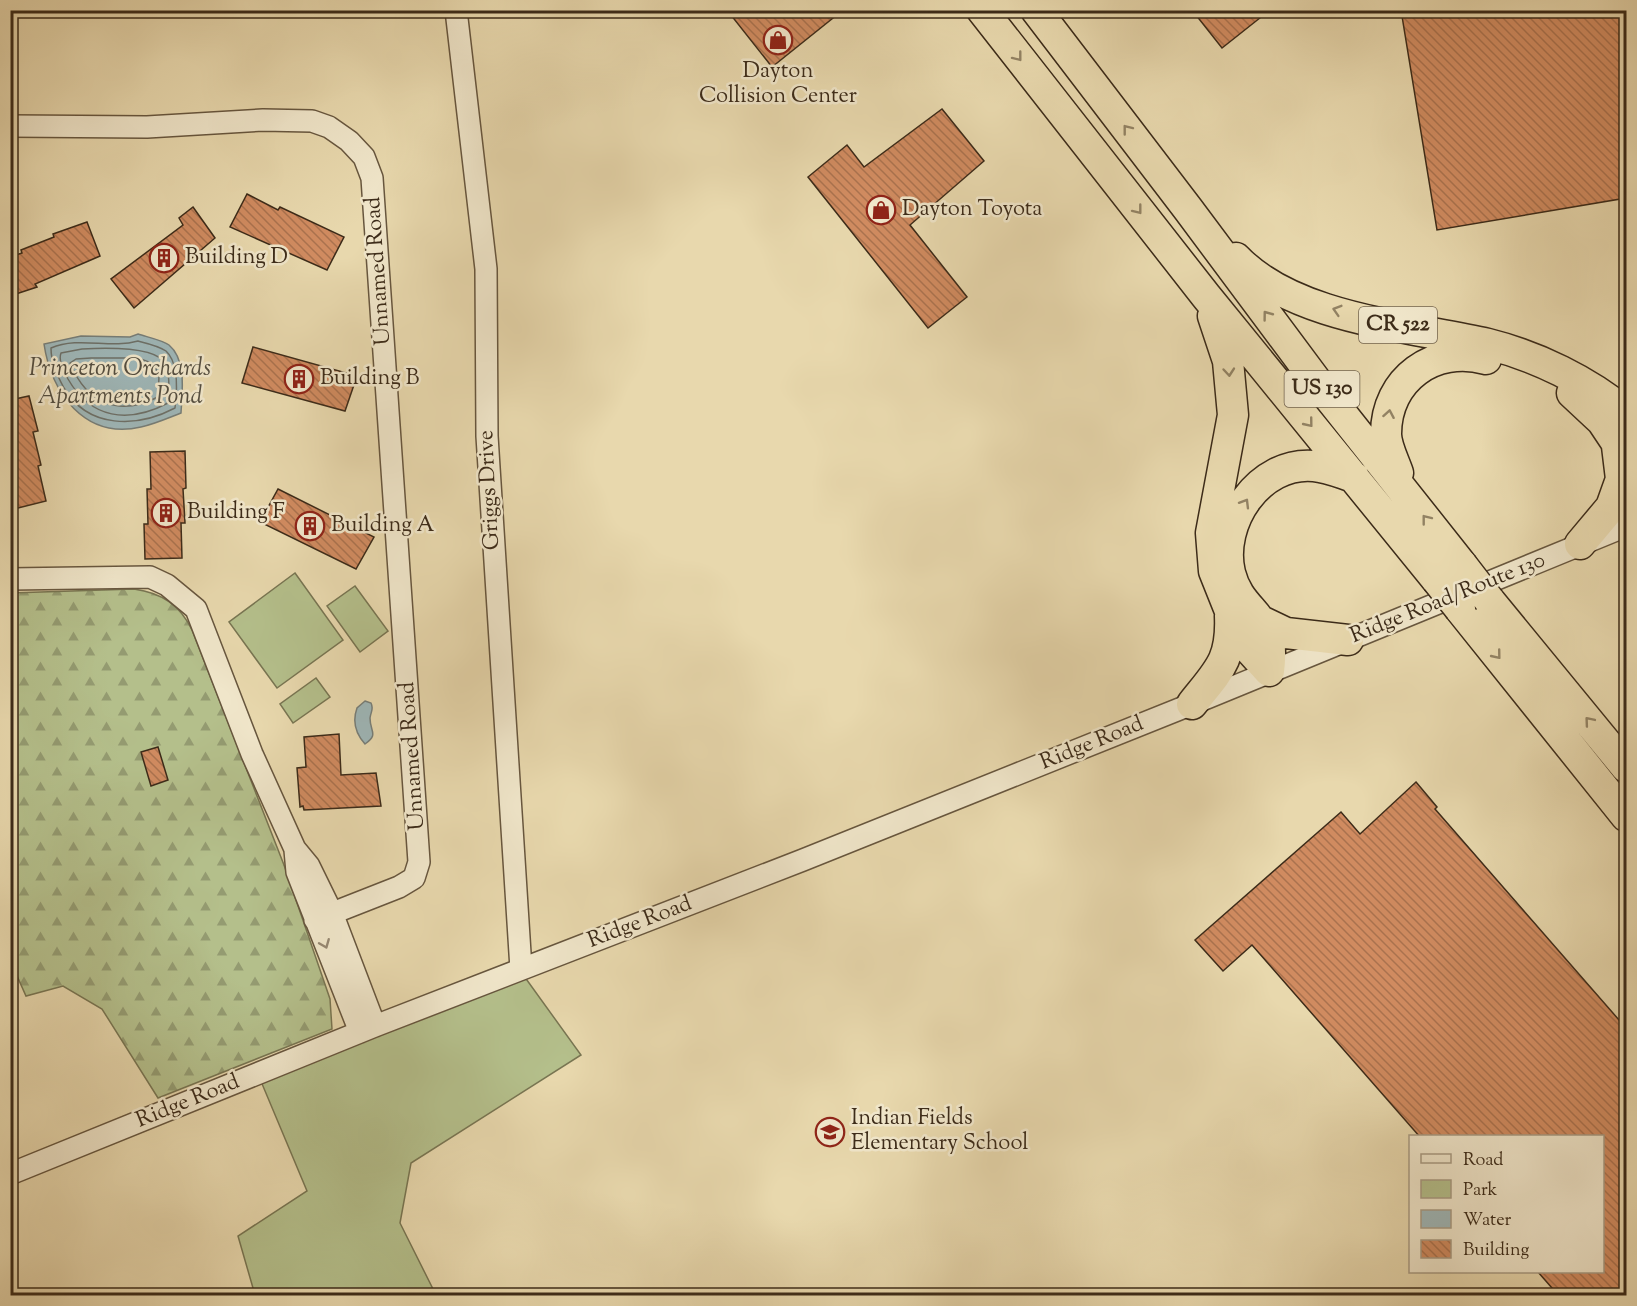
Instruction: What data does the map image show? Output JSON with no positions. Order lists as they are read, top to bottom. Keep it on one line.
{"streets":{"highway":["CR 522","US 130"],"street":["Unnamed Road","Griggs Drive","Ridge Road/Route 130","Ridge Road"]},"crossings":[["CR 522","US 130"],["Griggs Drive","Ridge Road"],["Ridge Road/Route 130","Ridge Road"]],"water":["Princeton Orchards Apartments Pond"],"places":{"shop":["Dayton Collision Center","Dayton Toyota"],"building":["Building D","Building B","Building F","Building A"],"school or university":["Indian Fields Elementary School"]},"legend":["Road","Park","Water","Building"]}
